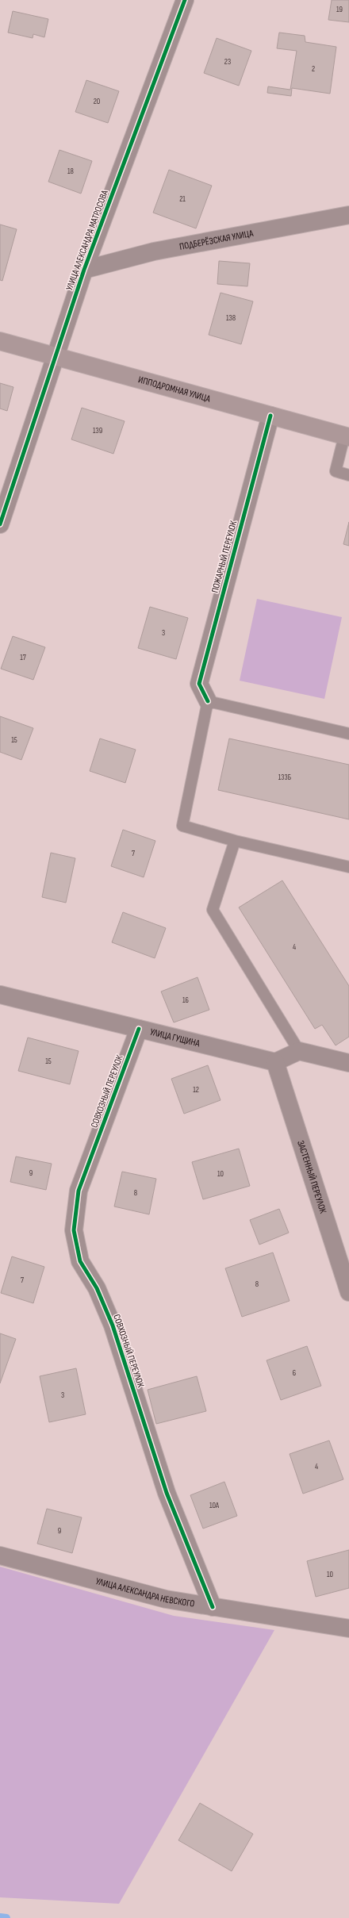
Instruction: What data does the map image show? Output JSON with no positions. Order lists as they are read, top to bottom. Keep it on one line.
{"streets":{"main road":["ИППОДРОМНАЯ УЛИЦА"],"street":["ПОДБЕРЁЗСКАЯ УЛИЦА","УЛИЦА АЛЕКСАНДРА МАТРОСОВА","ПОЖАРНЫЙ ПЕРЕУЛОК","УЛИЦА ГУЩИНА","СОВХОЗНЫЙ ПЕРЕУЛОК","ЗАСТЕННЫЙ ПЕРЕУЛОК","УЛИЦА АЛЕКСАНДРА НЕВСКОГО"]},"crossings":[["ПОДБЕРЁЗСКАЯ УЛИЦА","УЛИЦА АЛЕКСАНДРА МАТРОСОВА"],["УЛИЦА АЛЕКСАНДРА МАТРОСОВА","ИППОДРОМНАЯ УЛИЦА"],["ИППОДРОМНАЯ УЛИЦА","ПОЖАРНЫЙ ПЕРЕУЛОК"],["УЛИЦА ГУЩИНА","СОВХОЗНЫЙ ПЕРЕУЛОК"],["УЛИЦА ГУЩИНА","ЗАСТЕННЫЙ ПЕРЕУЛОК"],["СОВХОЗНЫЙ ПЕРЕУЛОК","УЛИЦА АЛЕКСАНДРА НЕВСКОГО"]],"house_numbers":["19","23","2","20","18","21","138","139","3","17","15","133Б","7","4","16","15","12","9","10","8","7","8","6","3","4","10А","9","10"]}
